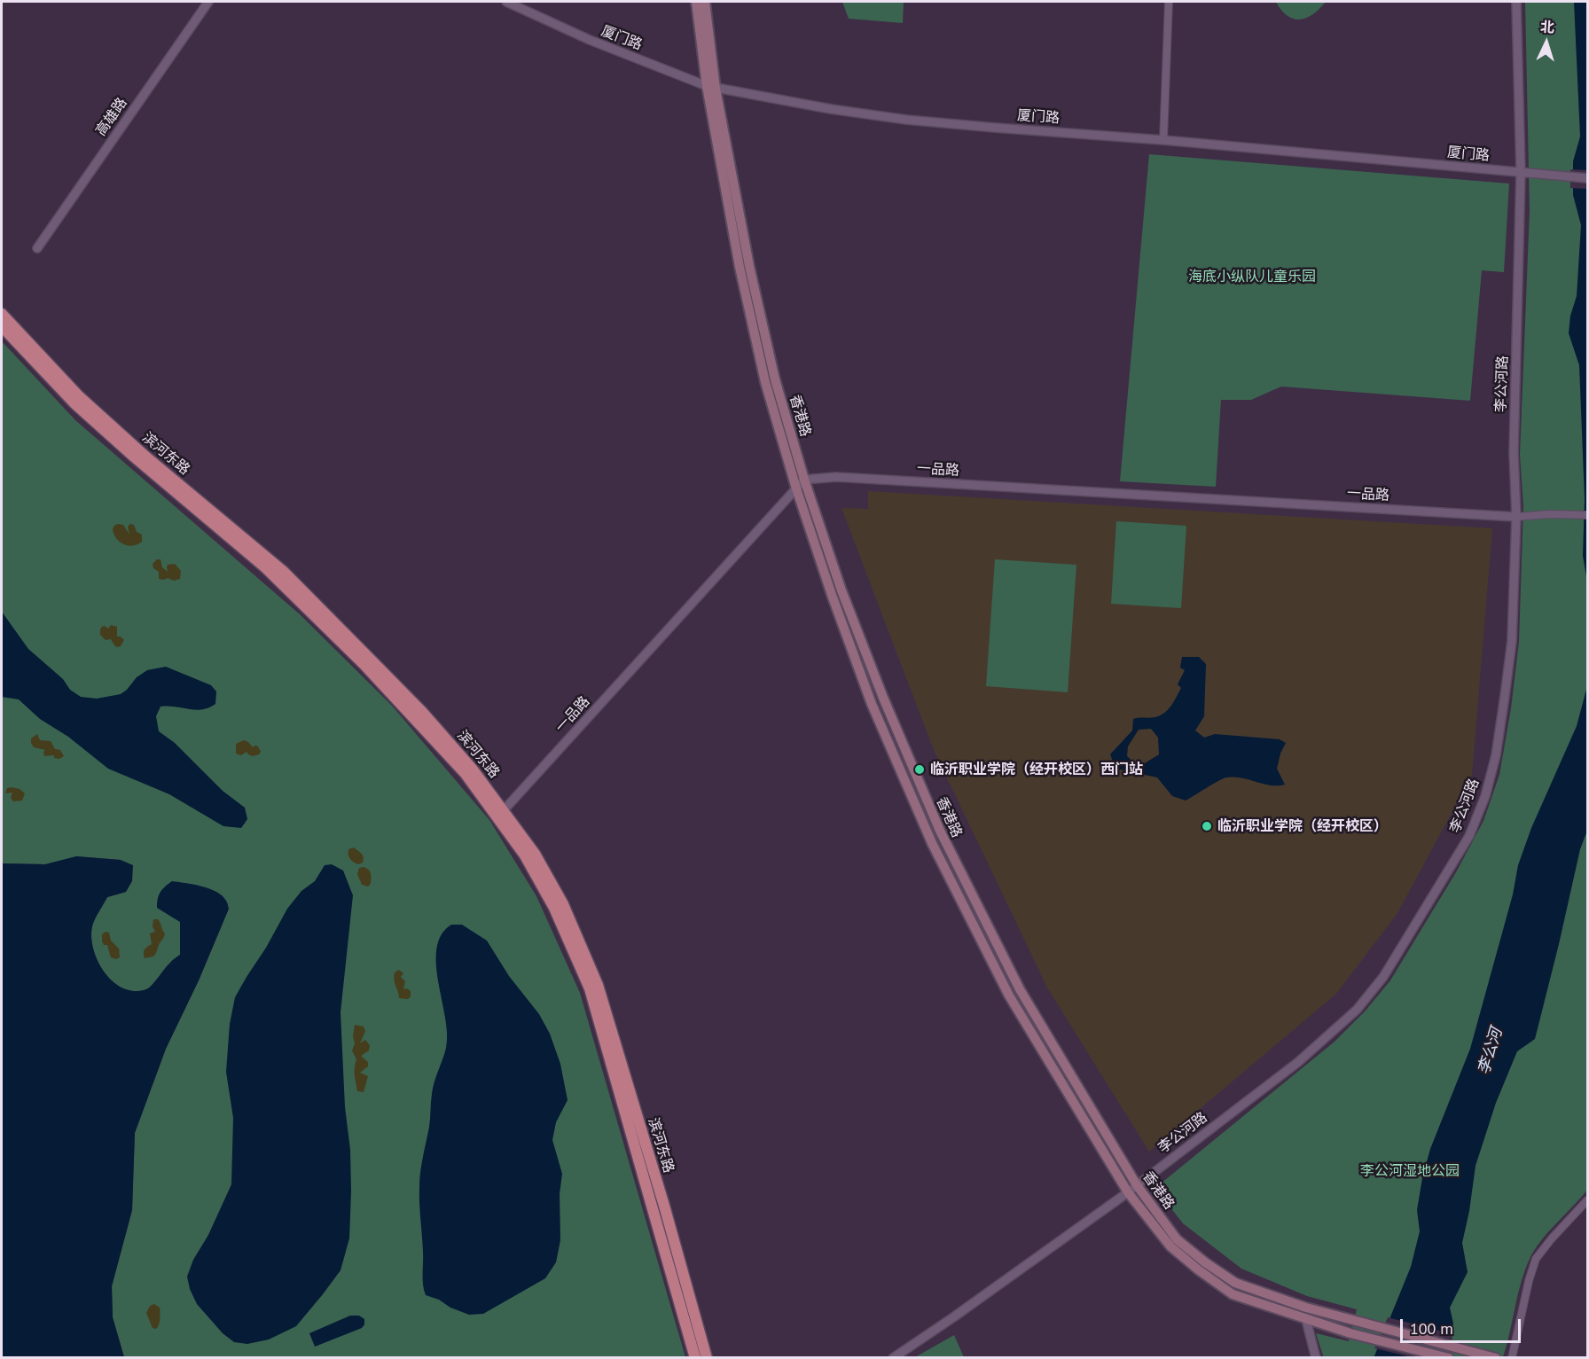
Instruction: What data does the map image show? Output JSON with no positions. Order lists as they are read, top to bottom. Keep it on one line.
{"streets":{"main road":["香港路","滨河东路"],"street":["厦门路","高雄路","李公河路","一品路"]},"crossings":[["厦门路","李公河路"],["厦门路","香港路"],["李公河路","香港路"],["李公河路","一品路"],["香港路","一品路"],["滨河东路","一品路"]],"water":["李公河"],"parks":["海底小纵队儿童乐园","李公河湿地公园"],"places":["临沂职业学院（经开校区）西门站","临沂职业学院（经开校区）"],"scale_bar":"100 m","north":"top"}
